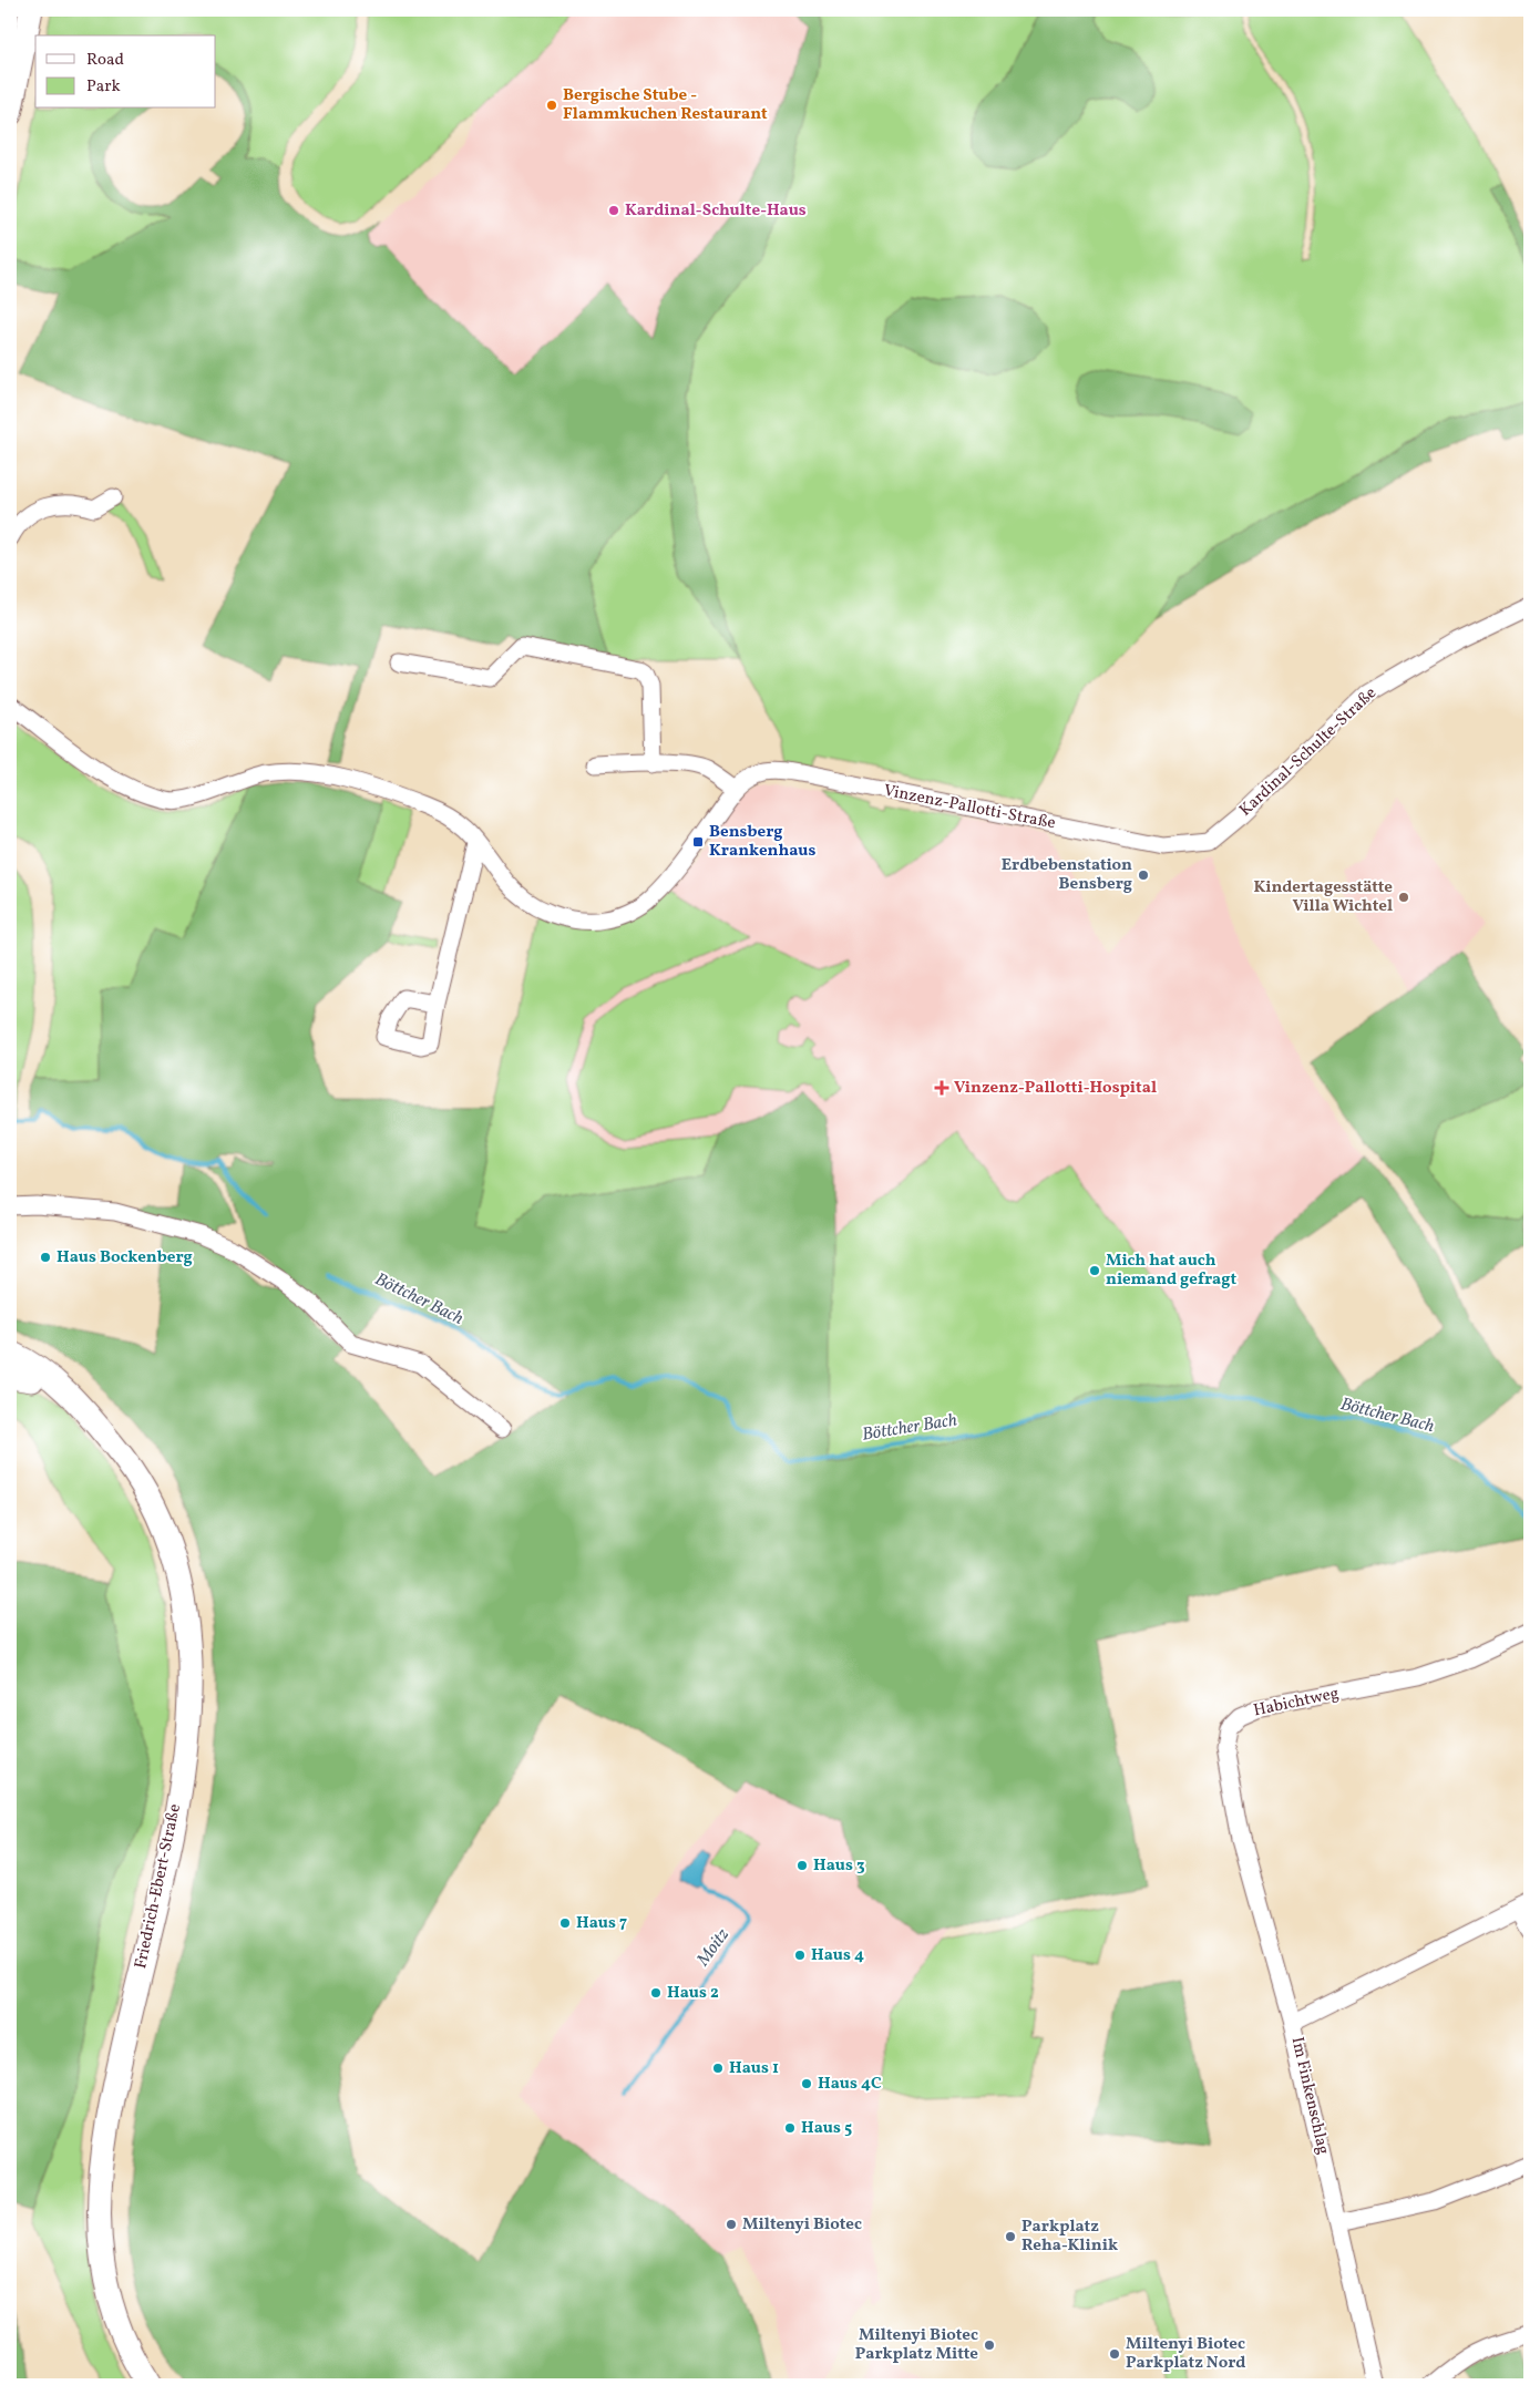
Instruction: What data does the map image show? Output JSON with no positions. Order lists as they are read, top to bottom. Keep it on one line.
{"streets":{"main road":["Friedrich-Ebert-Straße"],"street":["Kardinal-Schulte-Straße","Vinzenz-Pallotti-Straße","Habichtweg","Im Finkenschlag"]},"crossings":[["Kardinal-Schulte-Straße","Vinzenz-Pallotti-Straße"],["Habichtweg","Im Finkenschlag"]],"water":["Böttcher Bach","Moitz"],"places":{"other":["Bergische Stube - Flammkuchen Restaurant","Kardinal-Schulte-Haus","Erdbebenstation Bensberg","Kindertagesstätte Villa Wichtel","Haus Bockenberg","Mich hat auch niemand gefragt","Haus 3","Haus 7","Haus 4","Haus 2","Haus 1","Haus 4C","Haus 5","Miltenyi Biotec","Parkplatz Reha-Klinik","Miltenyi Biotec Parkplatz Mitte","Miltenyi Biotec Parkplatz Nord"],"transit":["Bensberg Krankenhaus"],"health":["Vinzenz-Pallotti-Hospital"]},"legend":["Road","Park"]}
